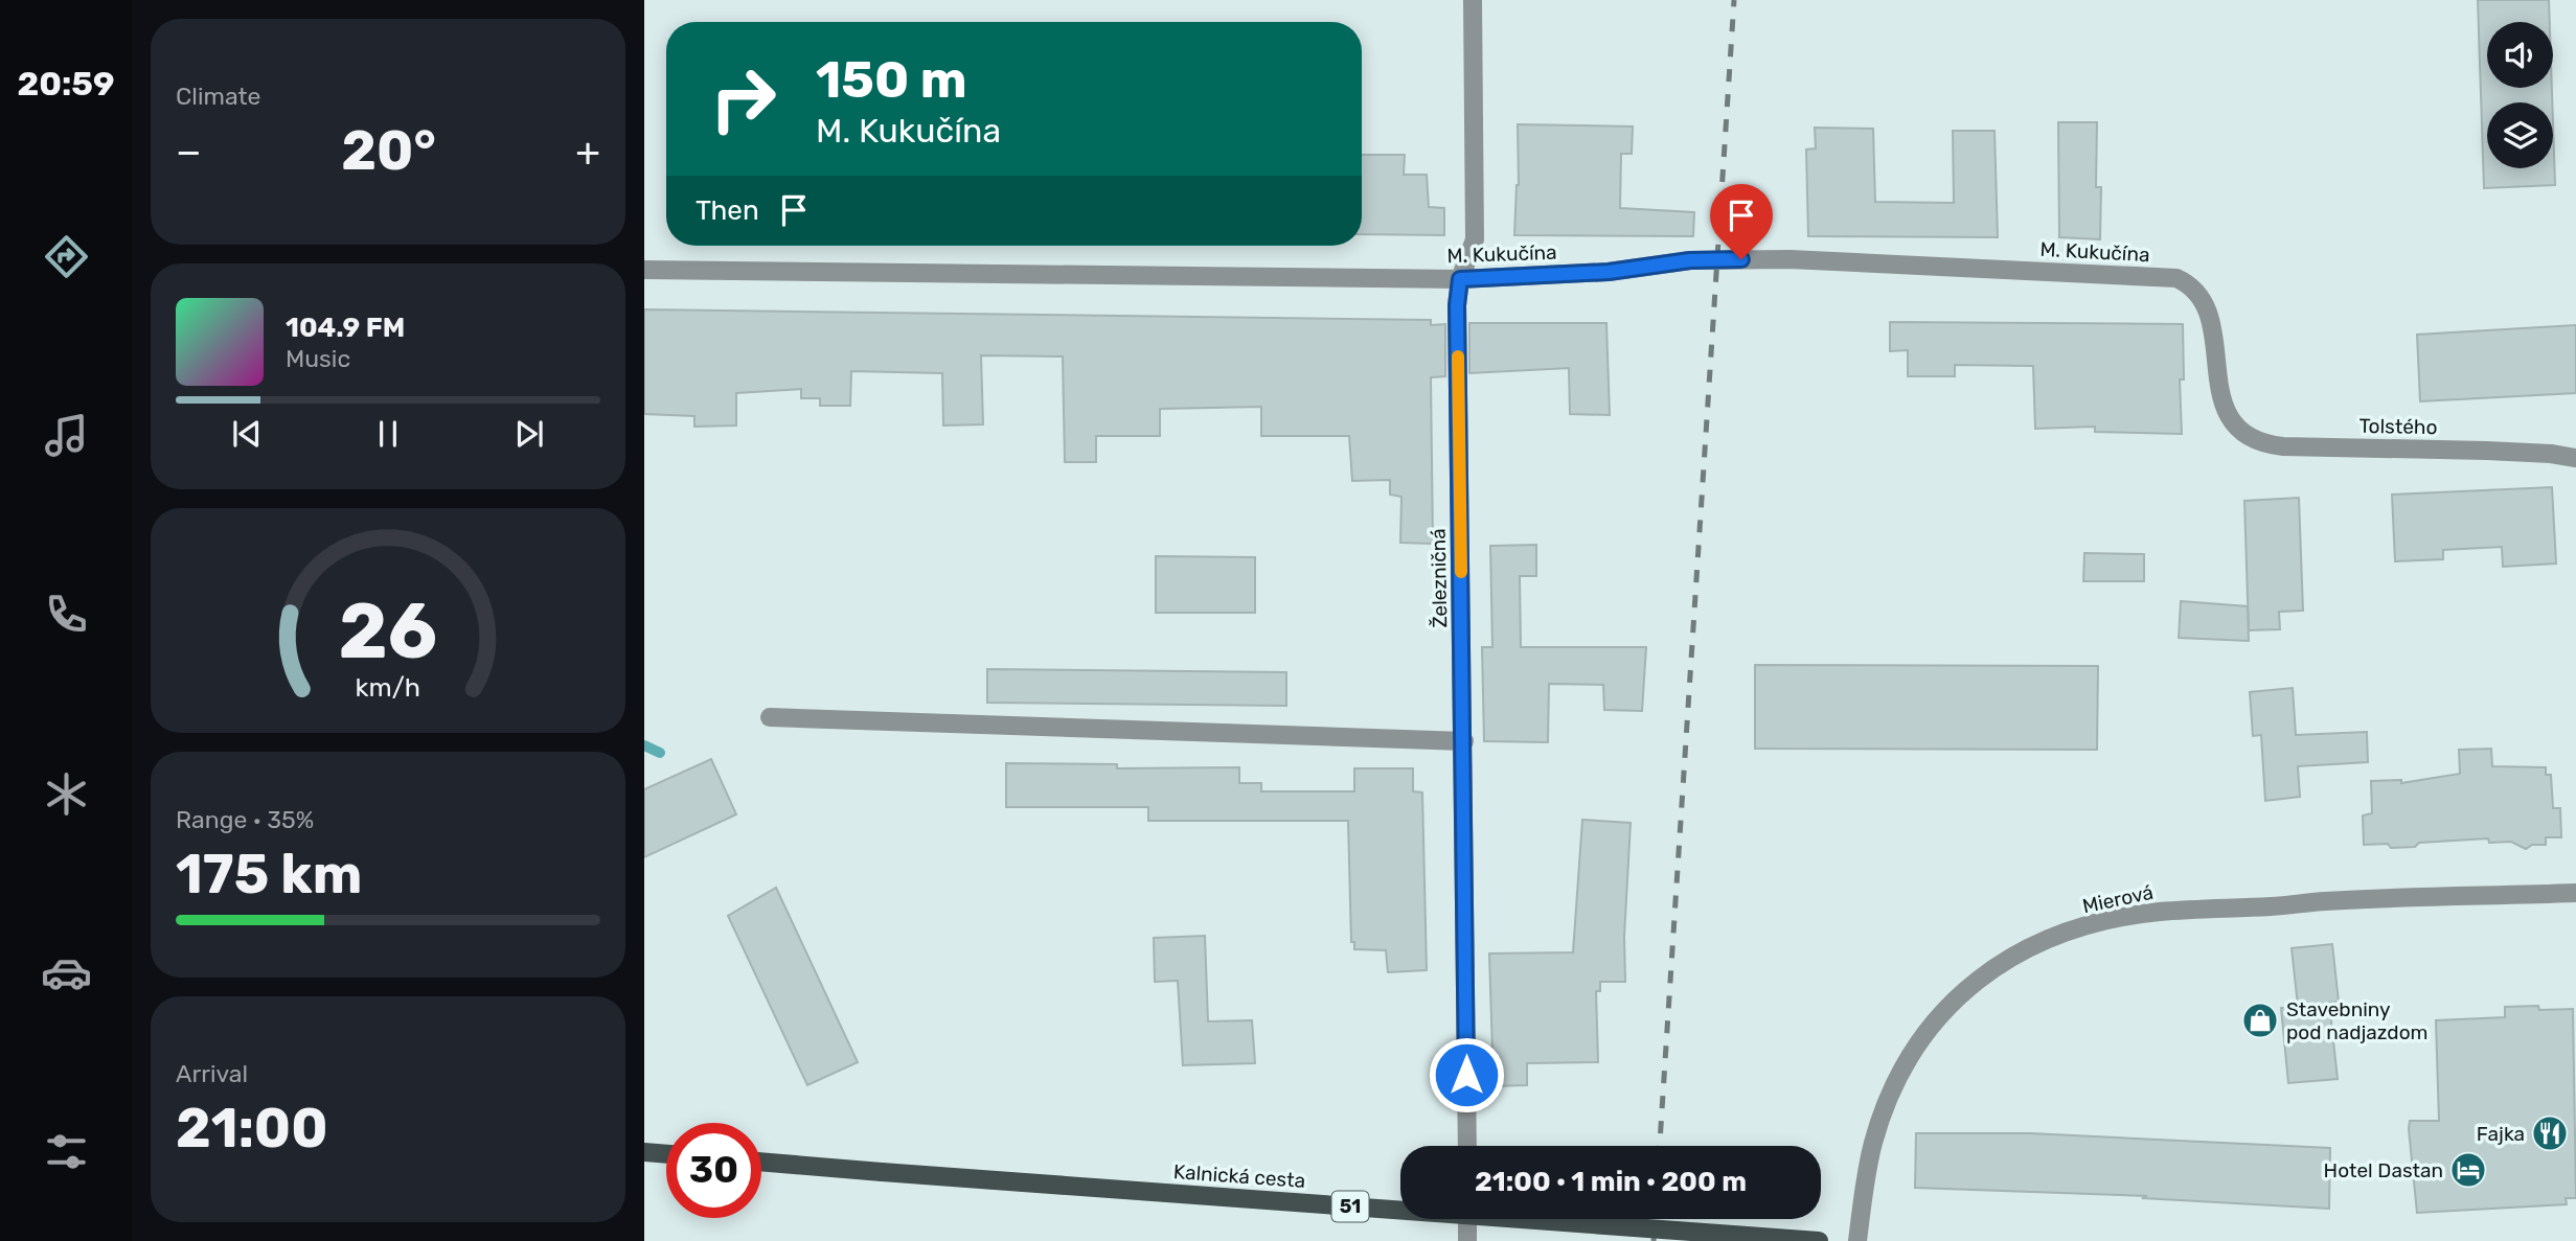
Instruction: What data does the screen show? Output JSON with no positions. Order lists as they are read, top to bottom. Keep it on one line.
{"streets":{"main road":["Kalnická cesta","51"],"street":["M. Kukučína","Tolstého","Železničná","Mierová"]},"crossings":[["M. Kukučína","Tolstého"],["M. Kukučína","Železničná"]],"places":{"shop":["Stavebniny pod nadjazdom"],"restaurant":["Fajka"],"hotel":["Hotel Dastan"]},"page":{"tabs":"20:59","tile":["Climate",["Range · 35%","175 km"],["Arrival","21:00"]],"turn":["150 m","M. Kukučína"],"heat":["−","20°","+"],"then":"Then","song":["104.9 FM","Music"],"limit":"30","trip":"21:00 · 1 min · 200 m","gauge":["26","km/h"]}}
